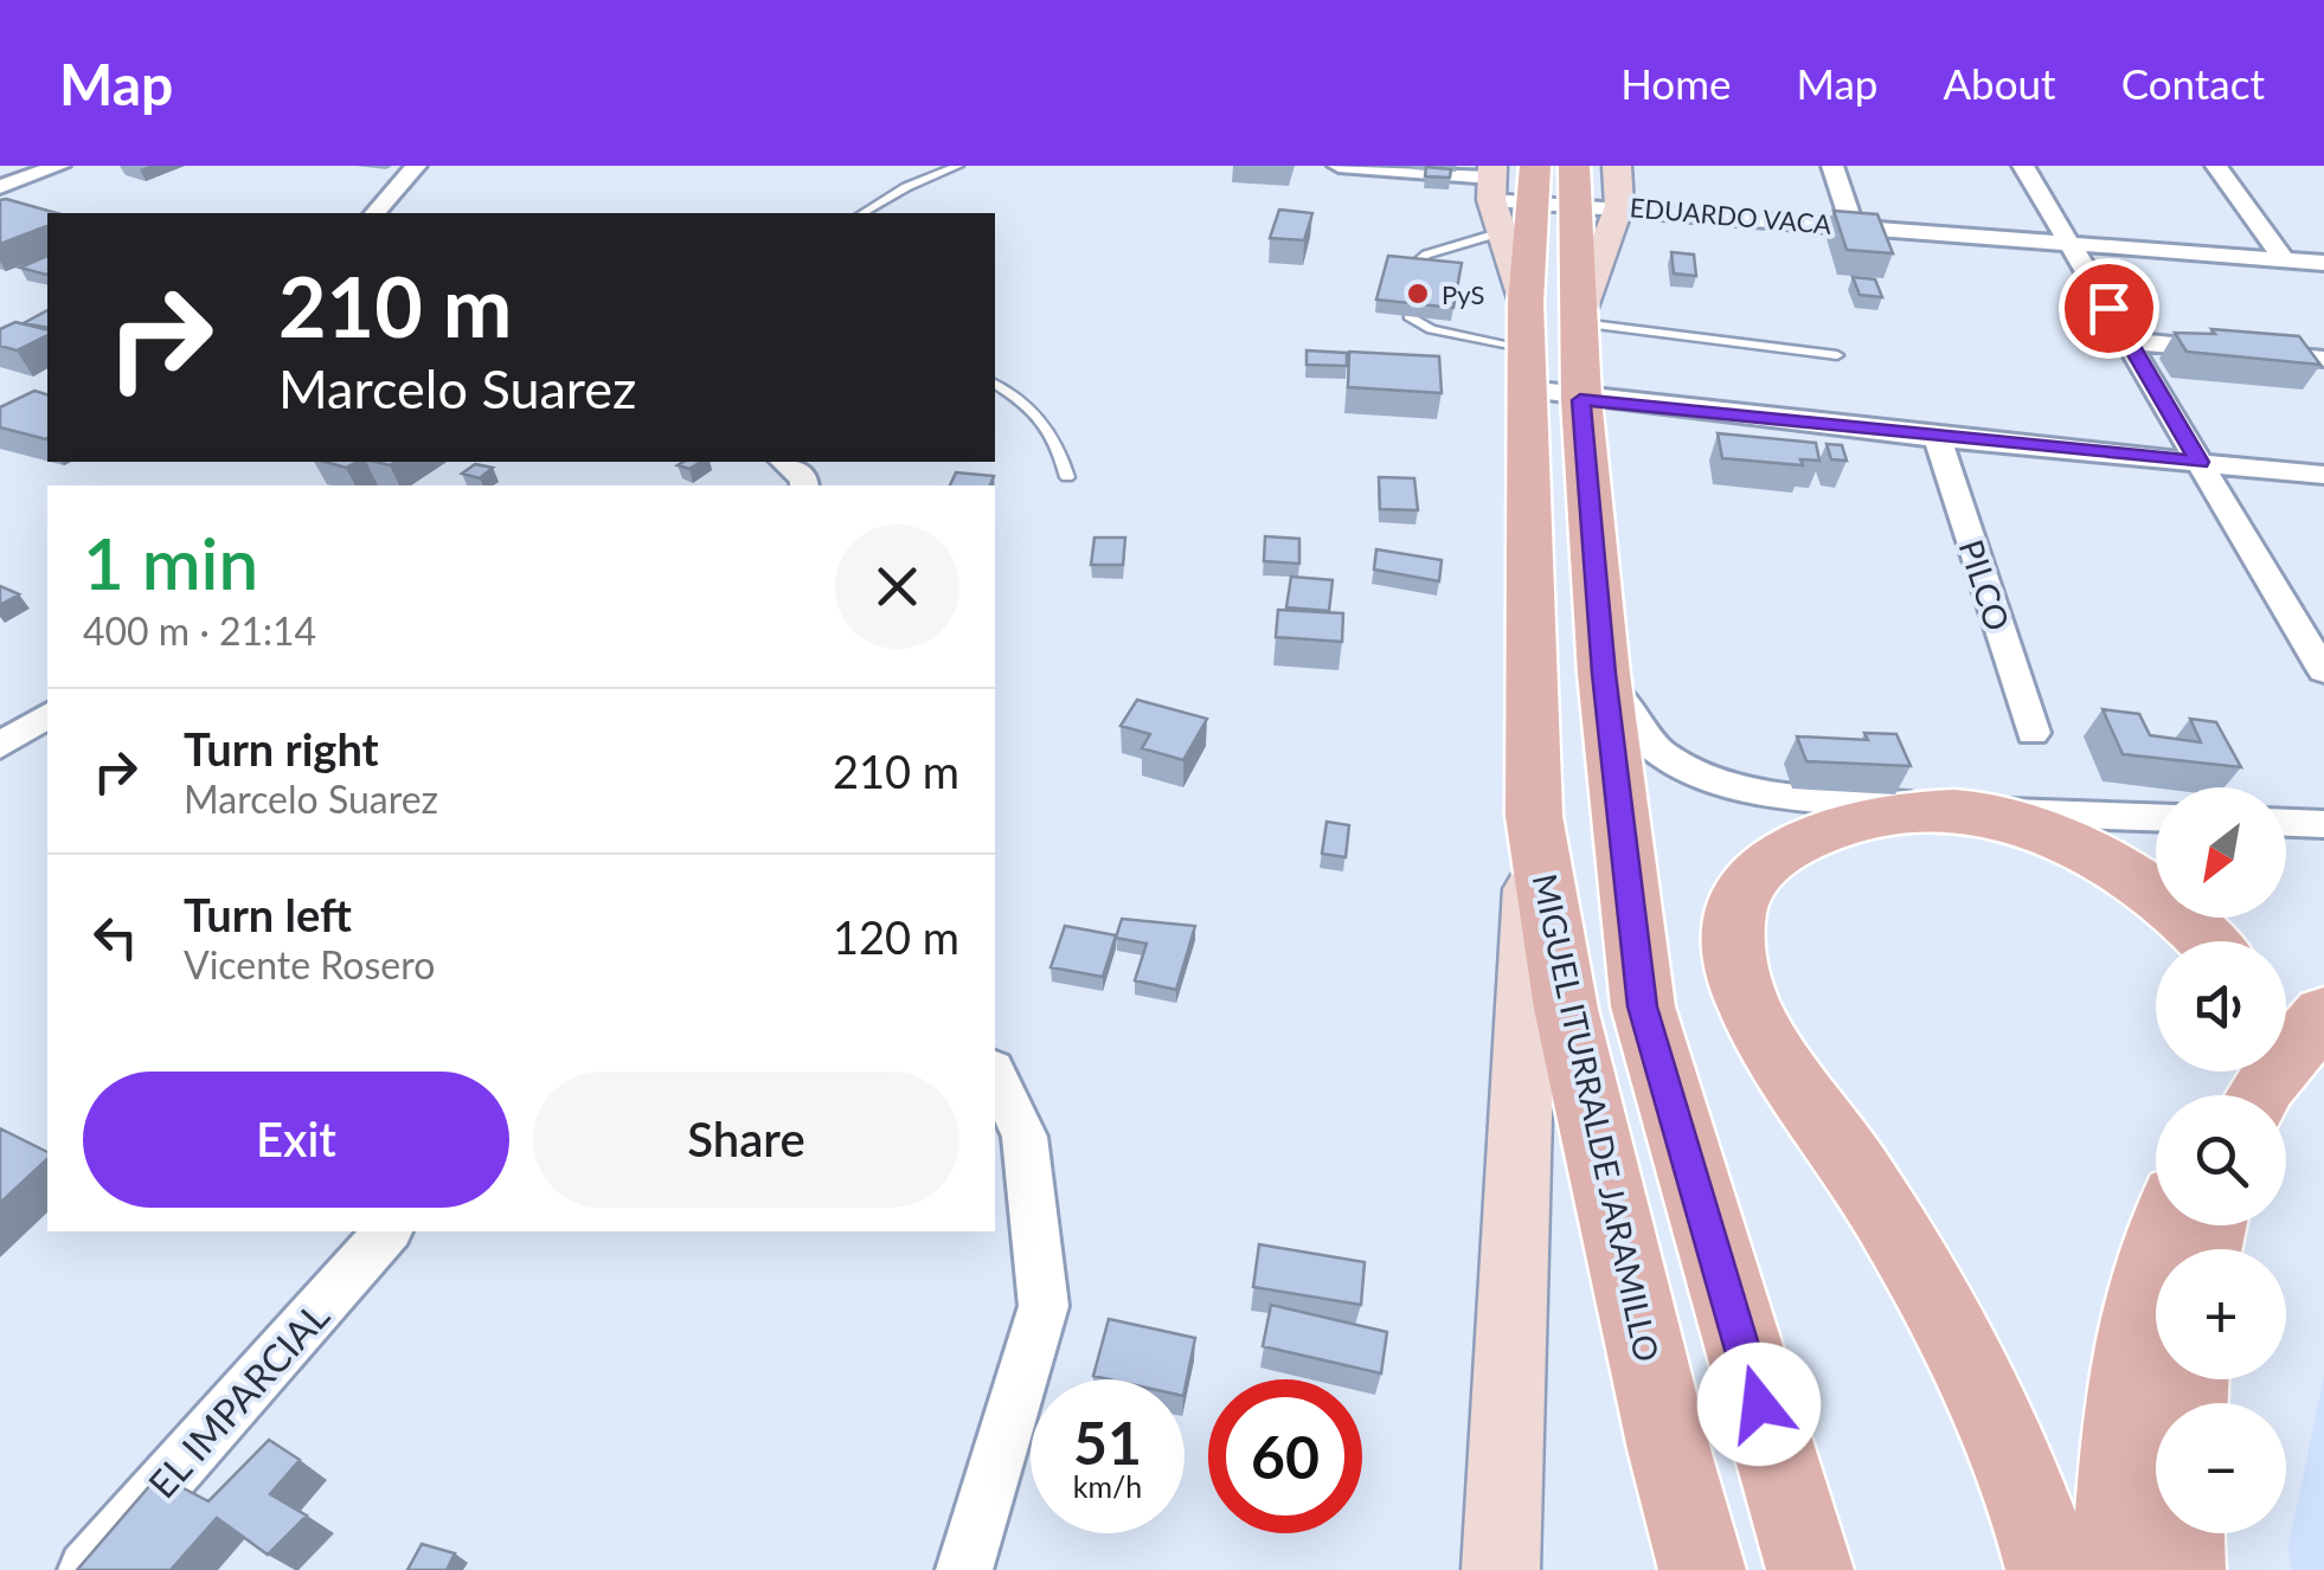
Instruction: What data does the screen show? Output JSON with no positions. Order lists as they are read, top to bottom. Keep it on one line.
{"streets":{"main road":["MIGUEL ITURRALDE JARAMILLO"],"street":["EDUARDO VACA","PILCO","EL IMPARCIAL"]},"crossings":[["EDUARDO VACA","MIGUEL ITURRALDE JARAMILLO"]],"places":["PyS"],"north":"bottom left","page":{"header":"Map","nav":["Home","Map","About","Contact"],"turn":["210 m","Marcelo Suarez"],"heading":["1 min","400 m · 21:14"],"list":[{"name":"Turn right","note":"Marcelo Suarez","value":"210 m"},{"name":"Turn left","note":"Vicente Rosero","value":"120 m"}],"map_buttons":["+","−"],"buttons":["Exit","Share"],"speed":"51 km/h","limit":"60"}}
